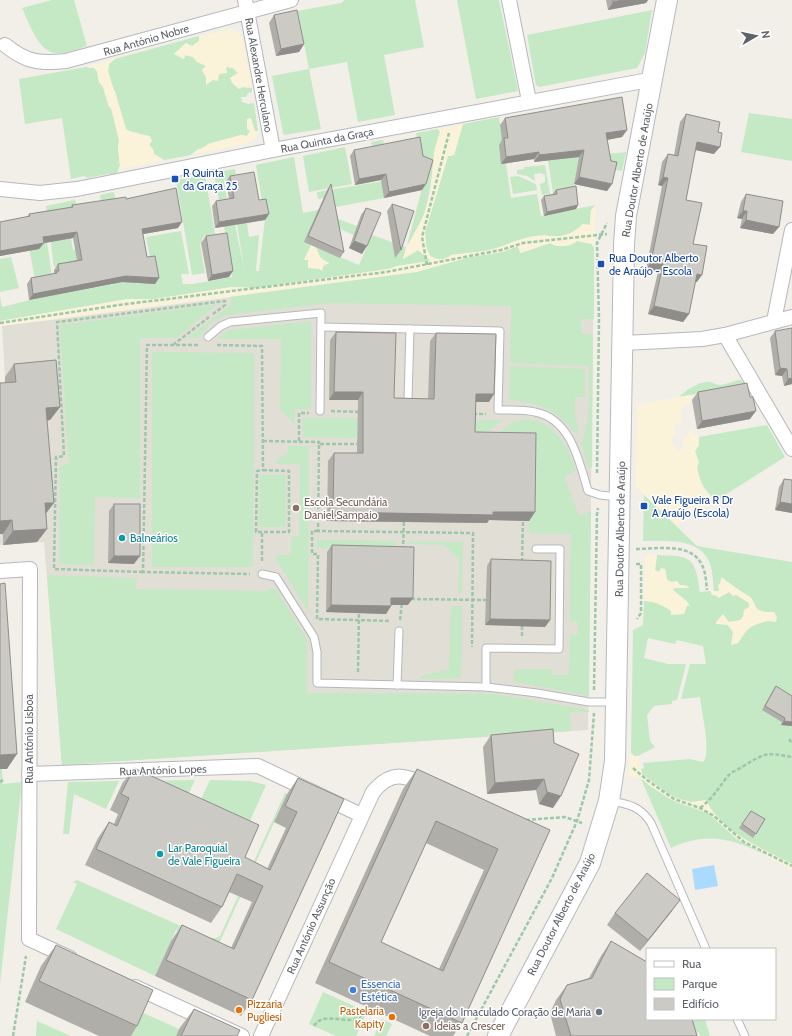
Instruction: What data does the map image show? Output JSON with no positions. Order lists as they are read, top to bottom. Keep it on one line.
{"streets":{"main road":["Rua Doutor Alberto de Araújo"],"street":["Rua António Nobre","Rua Alexandre Herculano","Rua Quinta da Graça","Rua António Lisboa","Rua António Lopes","Rua António Assunção"]},"crossings":[["Rua António Nobre","Rua Alexandre Herculano"],["Rua Alexandre Herculano","Rua Quinta da Graça"],["Rua Quinta da Graça","Rua Doutor Alberto de Araújo"],["Rua António Lisboa","Rua António Lopes"],["Rua António Lopes","Rua António Assunção"]],"places":{"transit":["R Quinta da Graça 25","Rua Doutor Alberto de Araújo - Escola","Vale Figueira R Dr A Araújo (Escola)"],"other":["Escola Secundária Daniel Sampaio","Balneários","Lar Paroquial de Vale Figueira","Essencia Estética","Pizzaria Pugliesi","Igreja do Imaculado Coração de Maria","Pastelaria Kapity","Ideias a Crescer"]},"legend":["Rua","Parque","Edifício"],"north":"right"}
